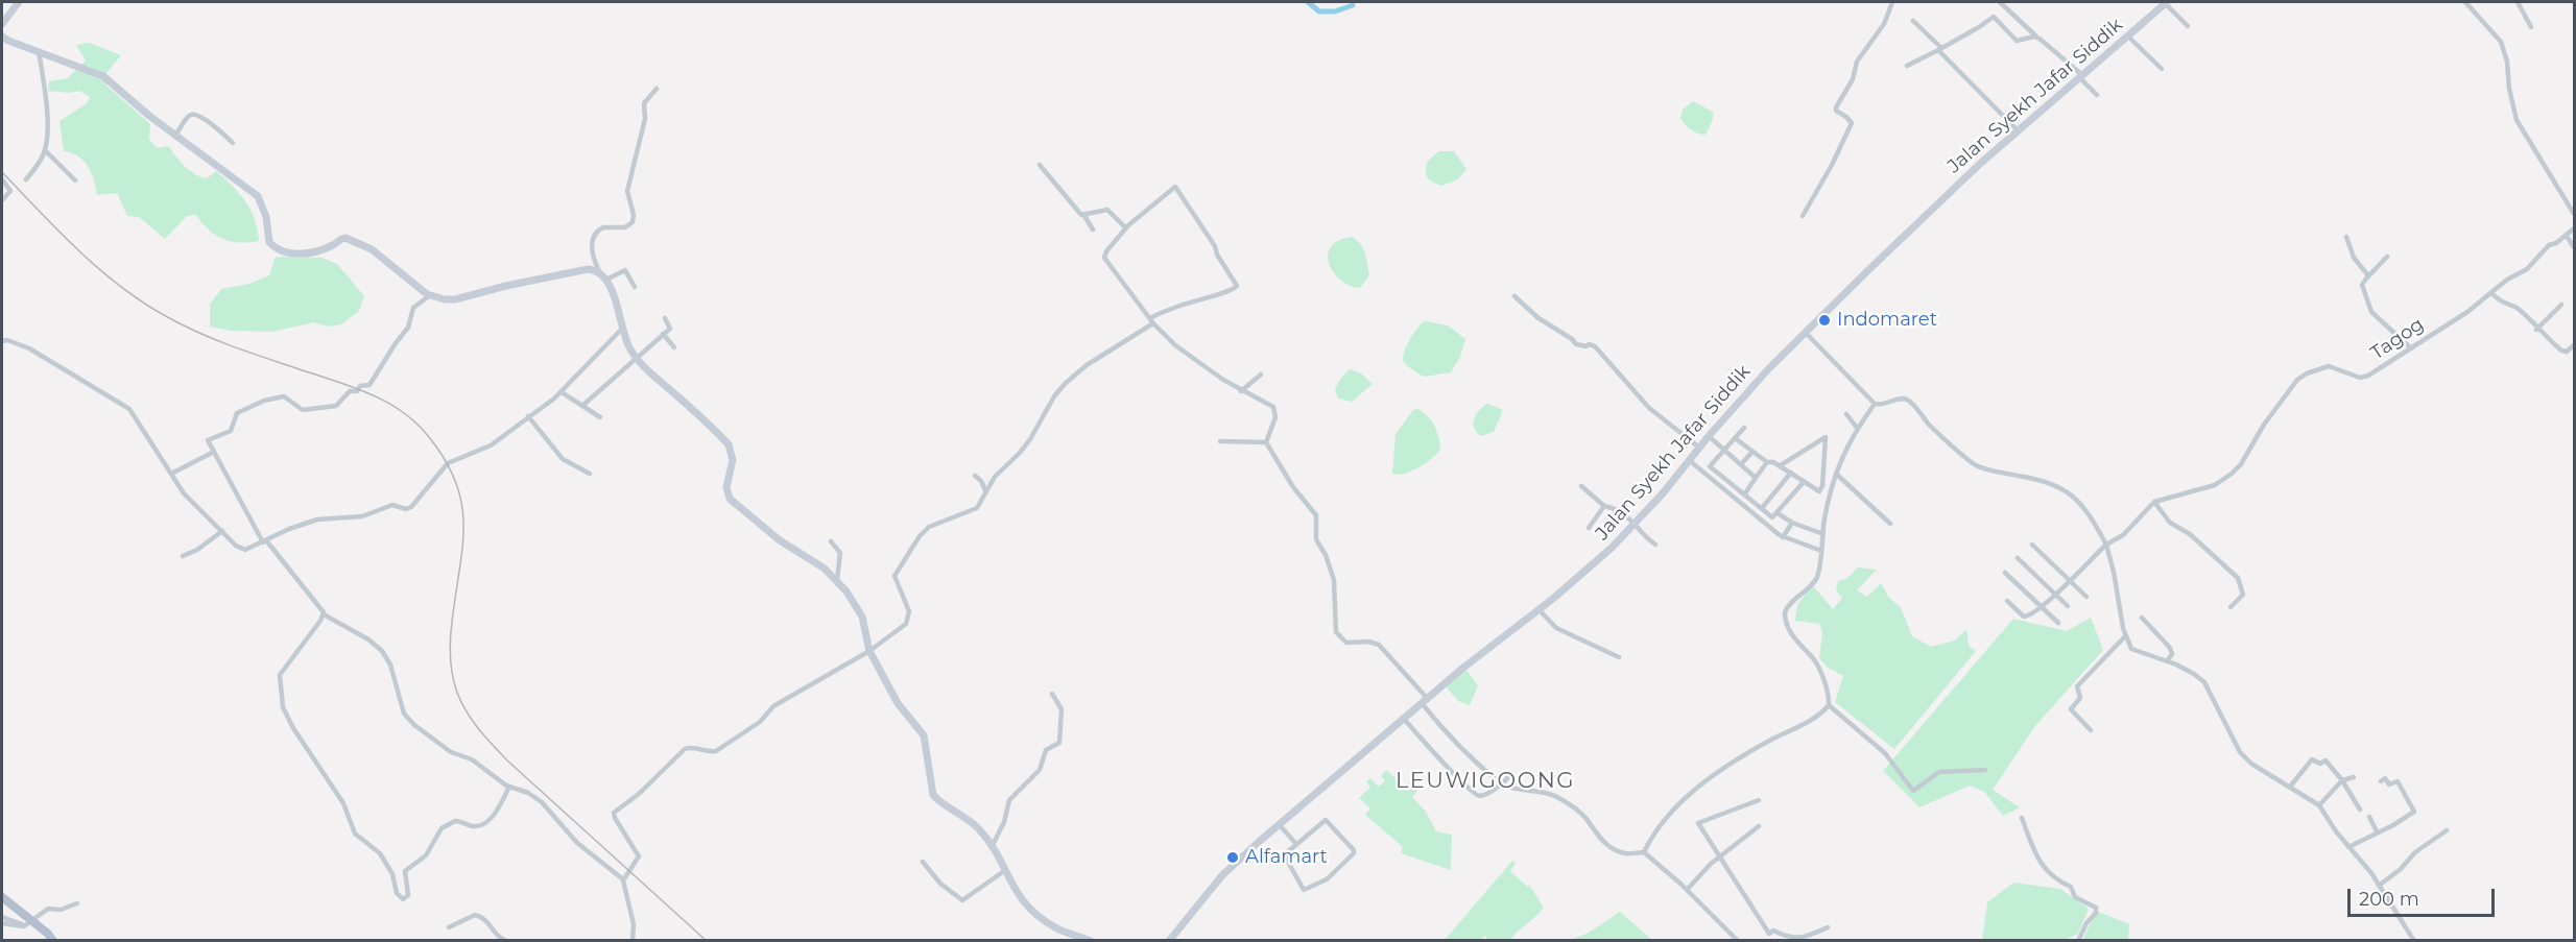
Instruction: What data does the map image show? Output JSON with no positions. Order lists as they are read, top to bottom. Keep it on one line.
{"streets":{"street":["Jalan Syekh Jafar Siddik","Tagog"]},"districts":["LEUWIGOONG"],"places":["Indomaret","Alfamart"],"scale_bar":"200 m"}
